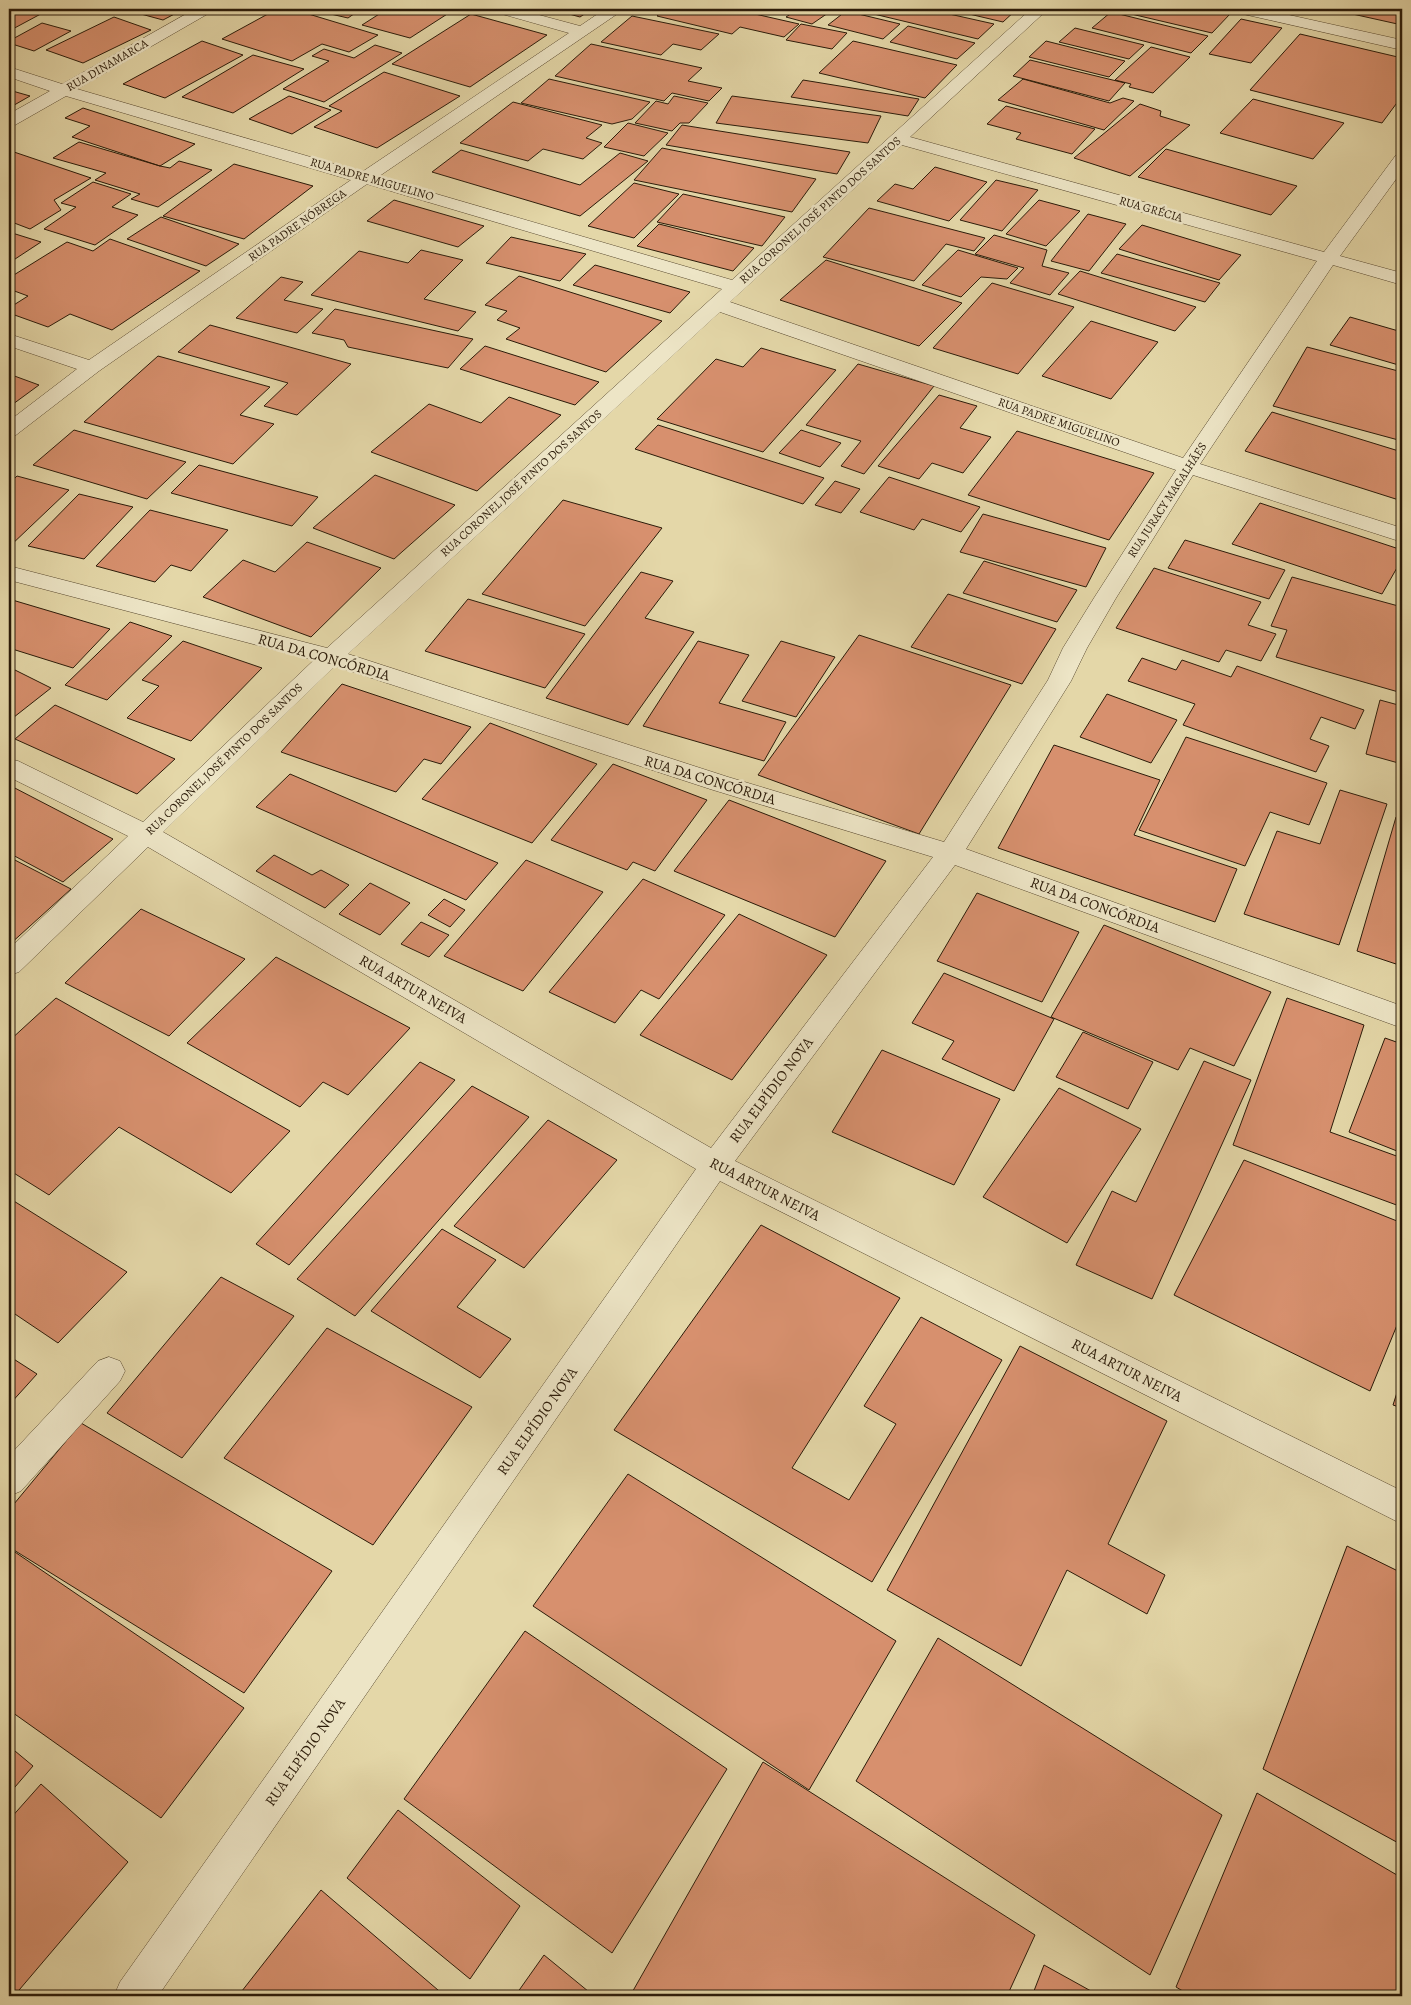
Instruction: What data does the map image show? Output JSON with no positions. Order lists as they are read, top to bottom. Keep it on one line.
{"streets":{"street":["RUA DINAMARCA","RUA PADRE MIGUELINO","RUA GRÉCIA","RUA CORONEL JOSÉ PINTO DOS SANTOS","RUA PADRE NÓBREGA","RUA JURACY MAGALHÃES","RUA DA CONCÓRDIA","RUA ARTUR NEIVA","RUA ELPÍDIO NOVA"]},"crossings":[["RUA DINAMARCA","RUA PADRE MIGUELINO"],["RUA PADRE MIGUELINO","RUA CORONEL JOSÉ PINTO DOS SANTOS"],["RUA PADRE MIGUELINO","RUA PADRE NÓBREGA"],["RUA PADRE MIGUELINO","RUA JURACY MAGALHÃES"],["RUA GRÉCIA","RUA CORONEL JOSÉ PINTO DOS SANTOS"],["RUA GRÉCIA","RUA JURACY MAGALHÃES"],["RUA CORONEL JOSÉ PINTO DOS SANTOS","RUA DA CONCÓRDIA"],["RUA CORONEL JOSÉ PINTO DOS SANTOS","RUA ARTUR NEIVA"],["RUA JURACY MAGALHÃES","RUA DA CONCÓRDIA"],["RUA JURACY MAGALHÃES","RUA ELPÍDIO NOVA"],["RUA DA CONCÓRDIA","RUA ELPÍDIO NOVA"],["RUA ARTUR NEIVA","RUA ELPÍDIO NOVA"]]}
